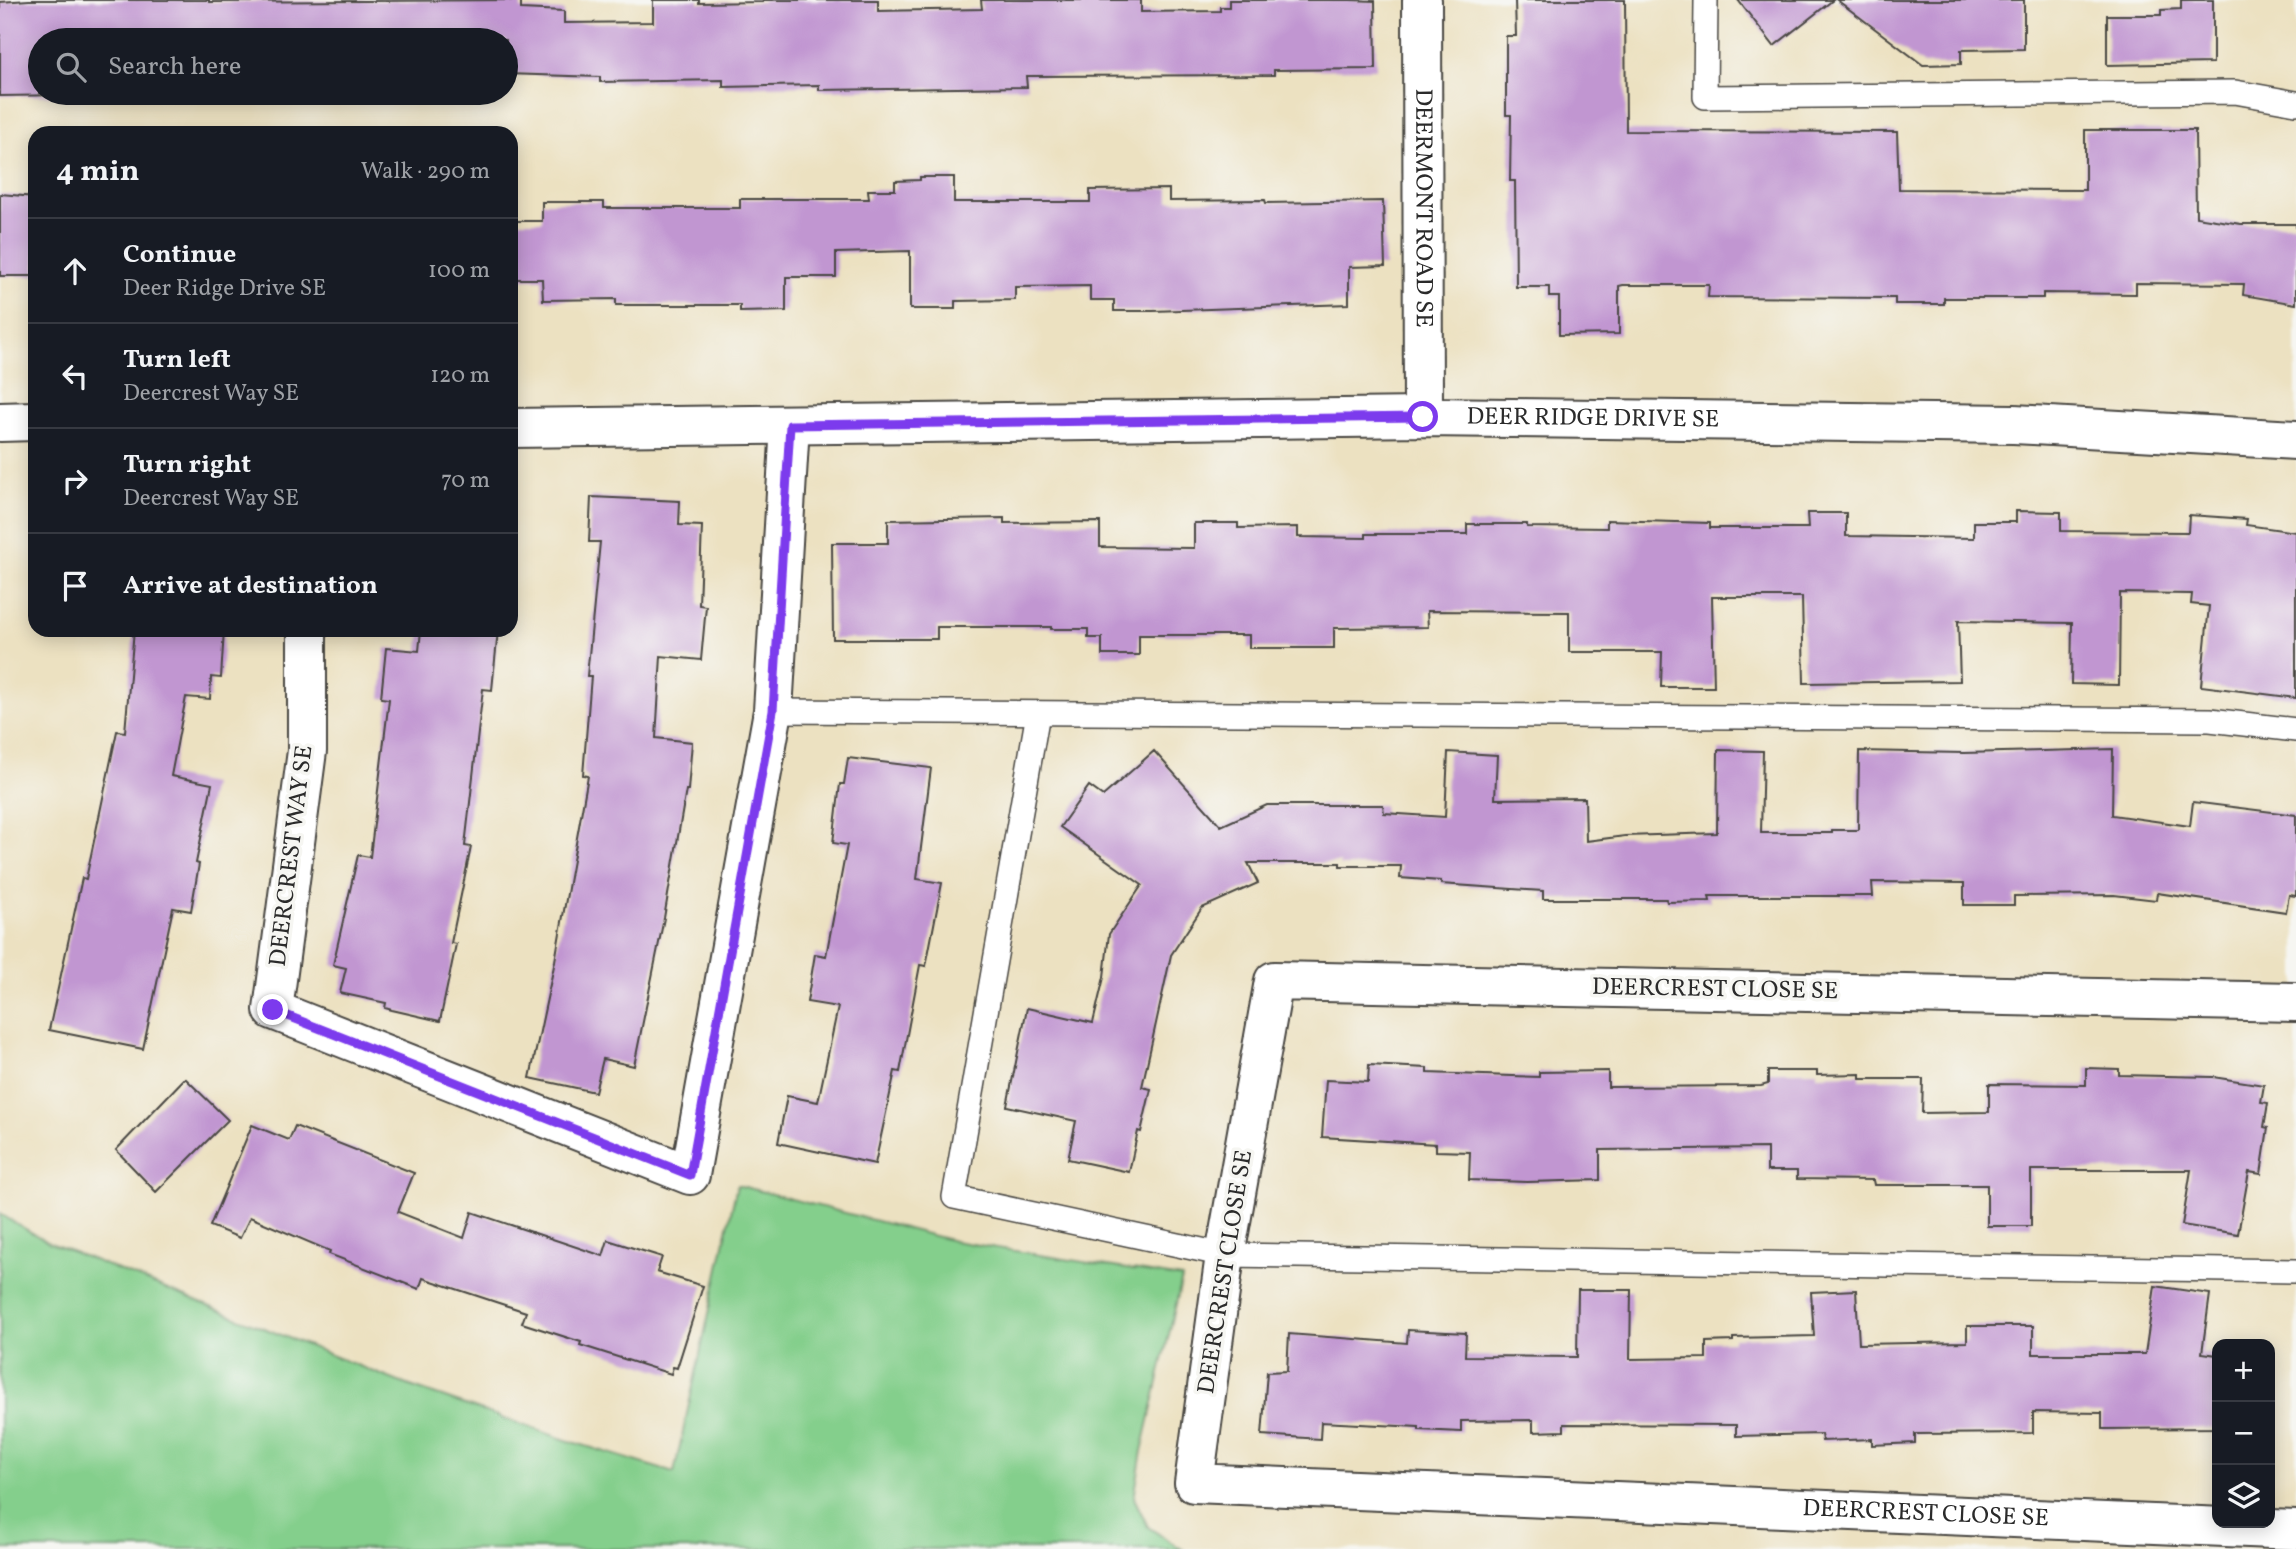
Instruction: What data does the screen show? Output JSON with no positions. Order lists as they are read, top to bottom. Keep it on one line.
{"streets":{"street":["DEERMONT ROAD SE","DEER RIDGE DRIVE SE","DEERCREST WAY SE","DEERCREST CLOSE SE"]},"crossings":[["DEERMONT ROAD SE","DEER RIDGE DRIVE SE"],["DEER RIDGE DRIVE SE","DEERCREST WAY SE"]],"page":{"search":"Search here","heading":["4 min","Walk · 290 m"],"list":[["Continue","Deer Ridge Drive SE","100 m"],["Turn left","Deercrest Way SE","120 m"],["Turn right","Deercrest Way SE","70 m"],"Arrive at destination"],"map_buttons":["+","−"]}}
